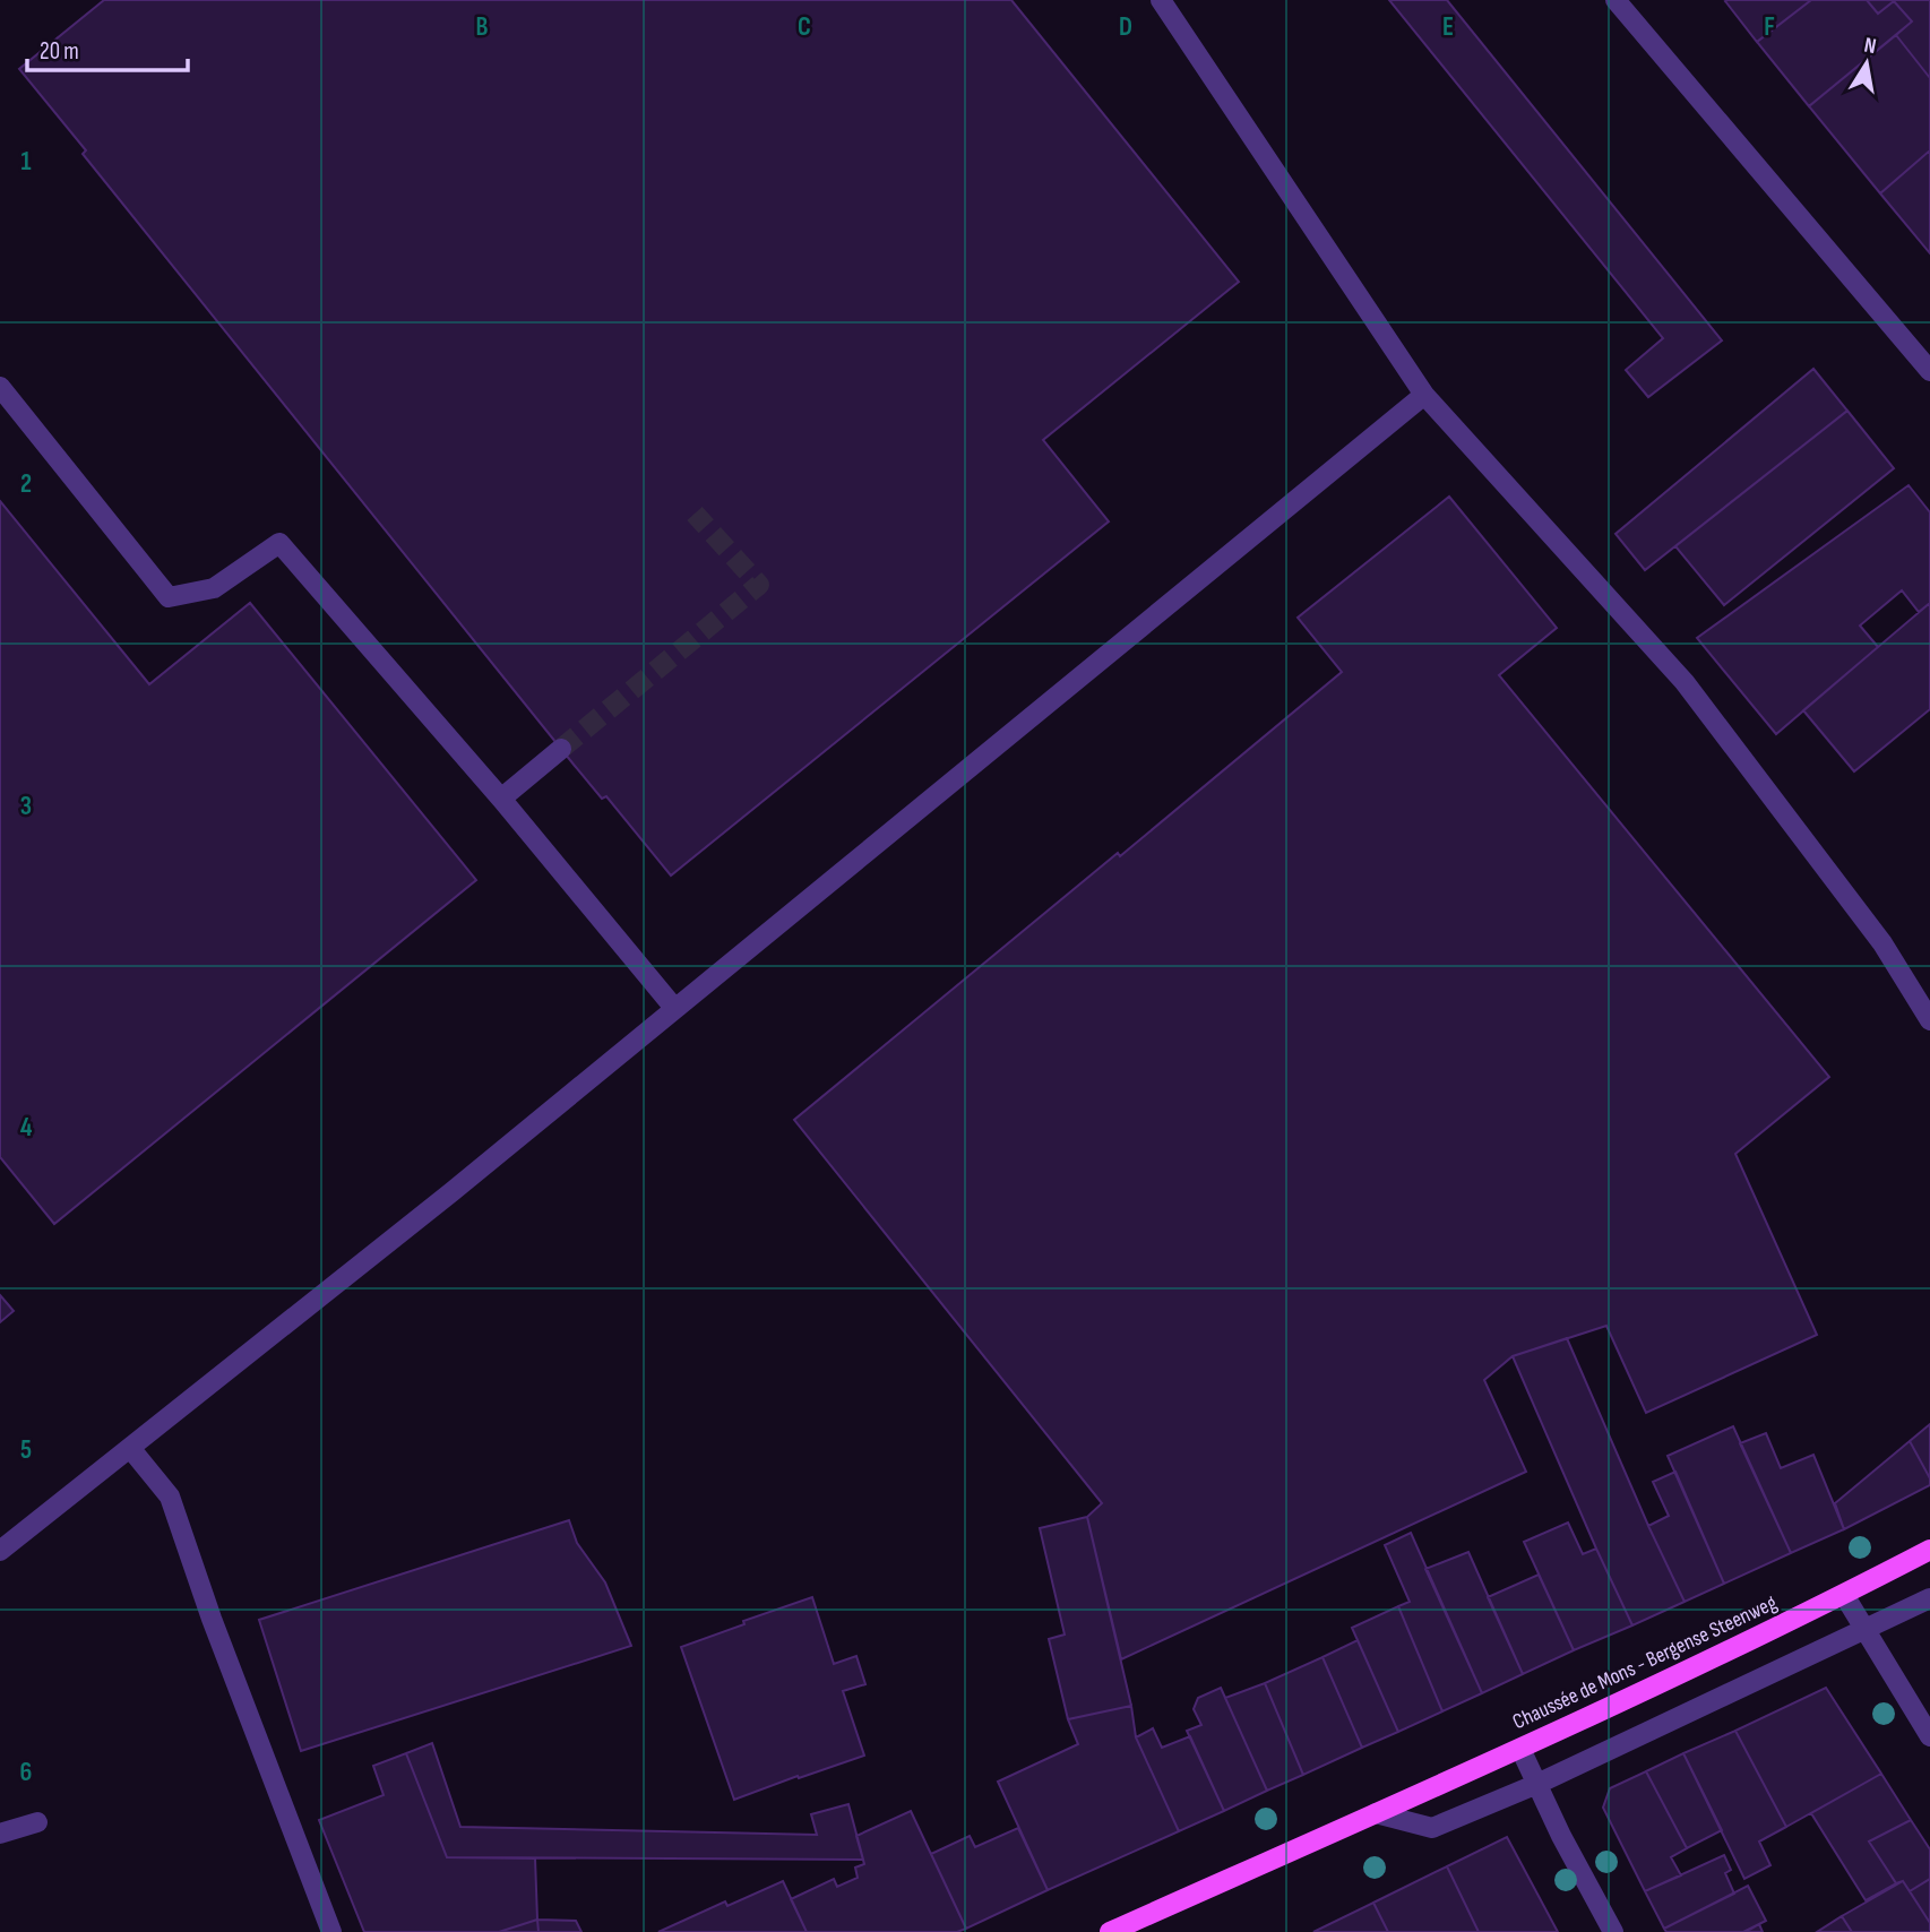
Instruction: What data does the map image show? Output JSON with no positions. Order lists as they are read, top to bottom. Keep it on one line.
{"streets":{"main road":["Chaussée de Mons - Bergense Steenweg"]},"scale_bar":"20 m","north":"top","grid":{"columns":["B","C","D","E","F"],"rows":["1","2","3","4","5","6"]}}
